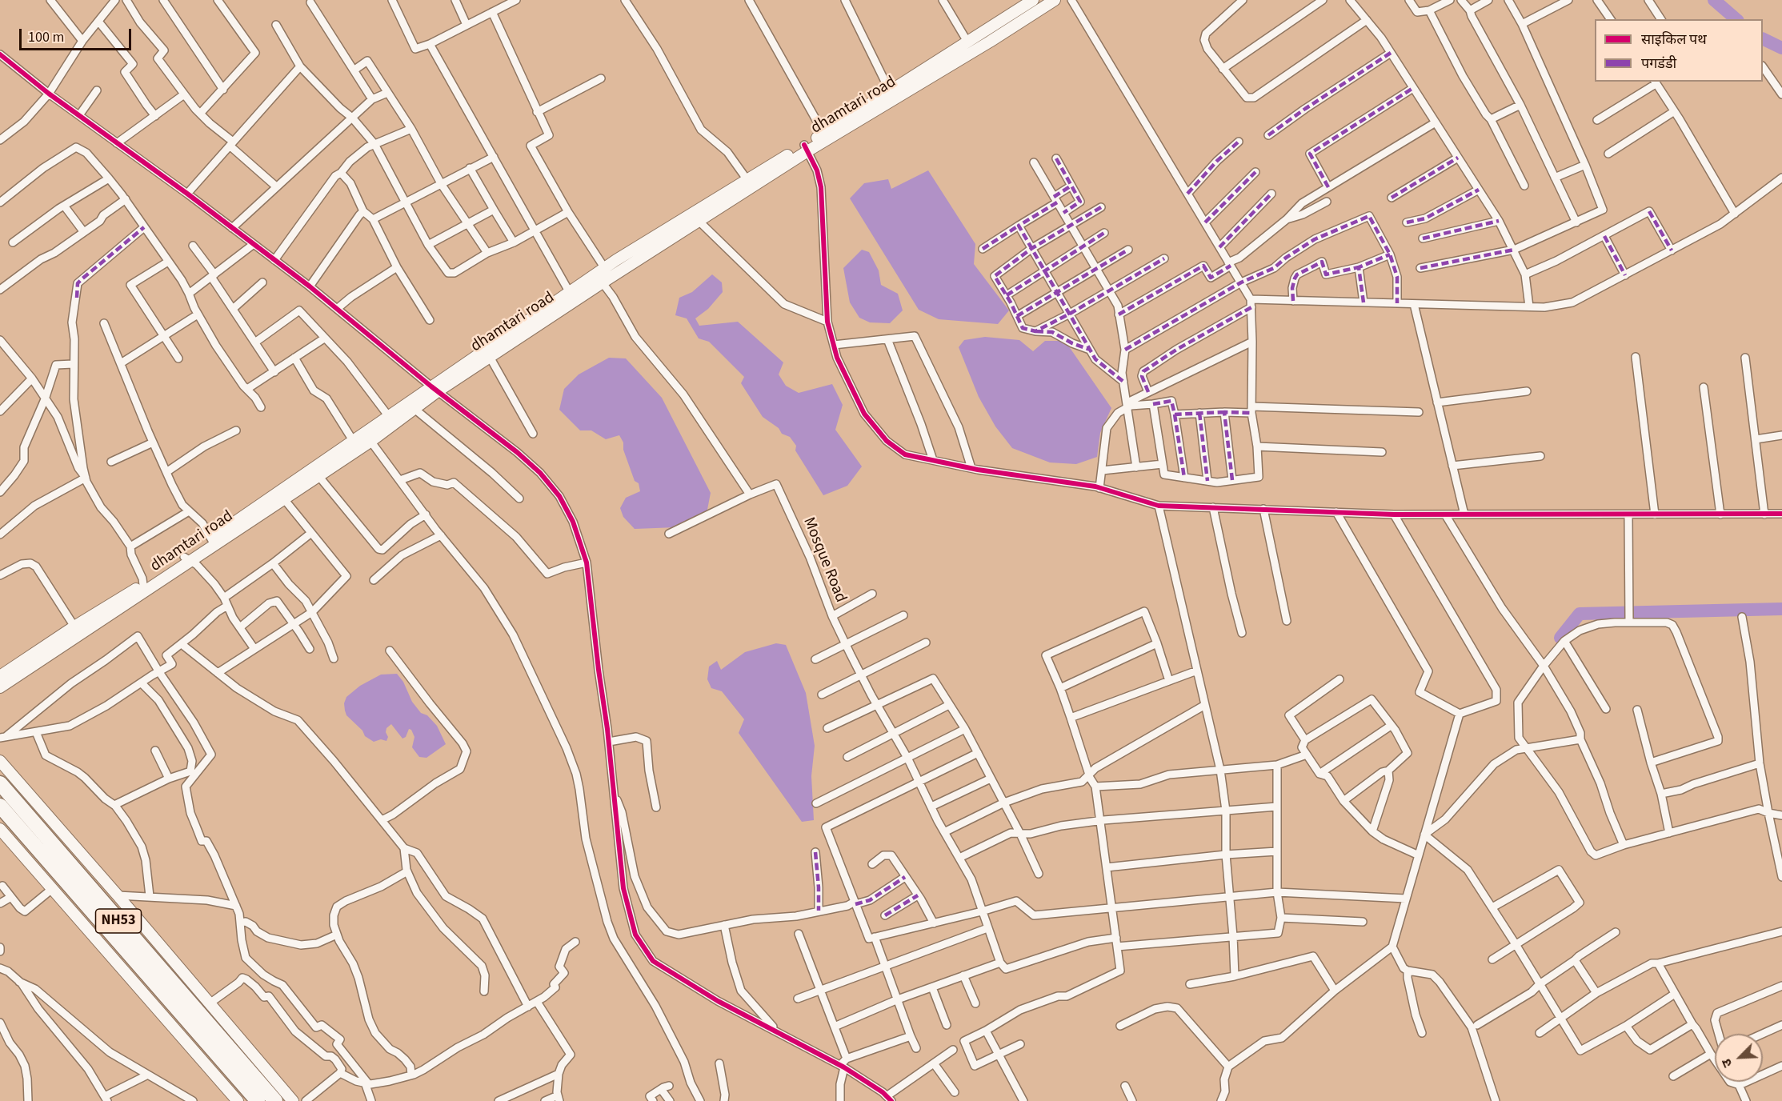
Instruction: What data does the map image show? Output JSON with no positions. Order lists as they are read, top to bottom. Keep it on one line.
{"streets":{"highway":["NH53"],"main road":["dhamtari road"],"street":["Mosque Road"]},"legend":["साइकिल पथ","पगडंडी"],"scale_bar":"100 m","north":"bottom left"}
